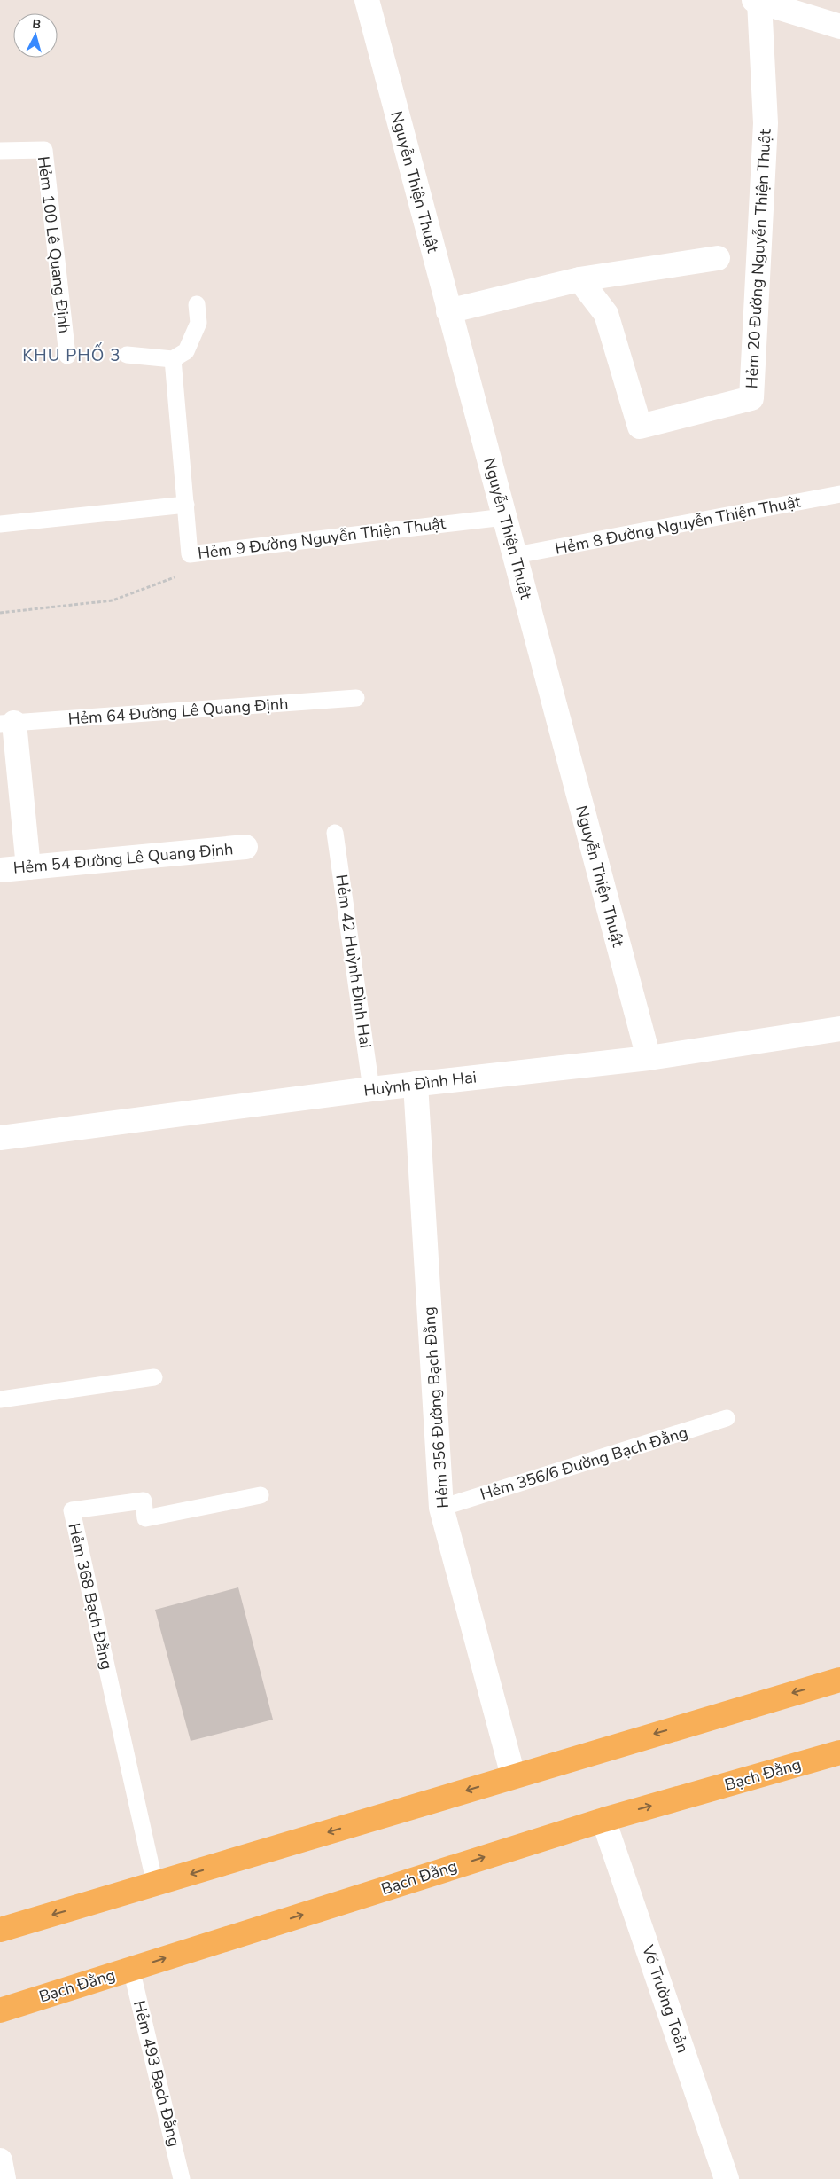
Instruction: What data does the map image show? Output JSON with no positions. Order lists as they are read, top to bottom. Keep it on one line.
{"streets":{"main road":["Bạch Đằng"],"street":["Nguyễn Thiện Thuật","Hẻm 20 Đường Nguyễn Thiện Thuật","Hẻm 54 Đường Lê Quang Định","Huỳnh Đình Hai","Hẻm 356 Đường Bạch Đằng","Võ Trường Toản"],"lane":["Hẻm 100 Lê Quang Định","Hẻm 8 Đường Nguyễn Thiện Thuật","Hẻm 9 Đường Nguyễn Thiện Thuật","Hẻm 64 Đường Lê Quang Định","Hẻm 42 Huỳnh Đình Hai","Hẻm 356/6 Đường Bạch Đằng","Hẻm 368 Bạch Đằng","Hẻm 493 Bạch Đằng"]},"crossings":[["Nguyễn Thiện Thuật","Hẻm 8 Đường Nguyễn Thiện Thuật"],["Nguyễn Thiện Thuật","Hẻm 9 Đường Nguyễn Thiện Thuật"],["Nguyễn Thiện Thuật","Huỳnh Đình Hai"],["Hẻm 42 Huỳnh Đình Hai","Huỳnh Đình Hai"],["Huỳnh Đình Hai","Hẻm 356 Đường Bạch Đằng"],["Hẻm 356 Đường Bạch Đằng","Hẻm 356/6 Đường Bạch Đằng"],["Bạch Đằng","Võ Trường Toản"],["Bạch Đằng","Hẻm 493 Bạch Đằng"]],"districts":["KHU PHỐ 3"],"north":"top"}
